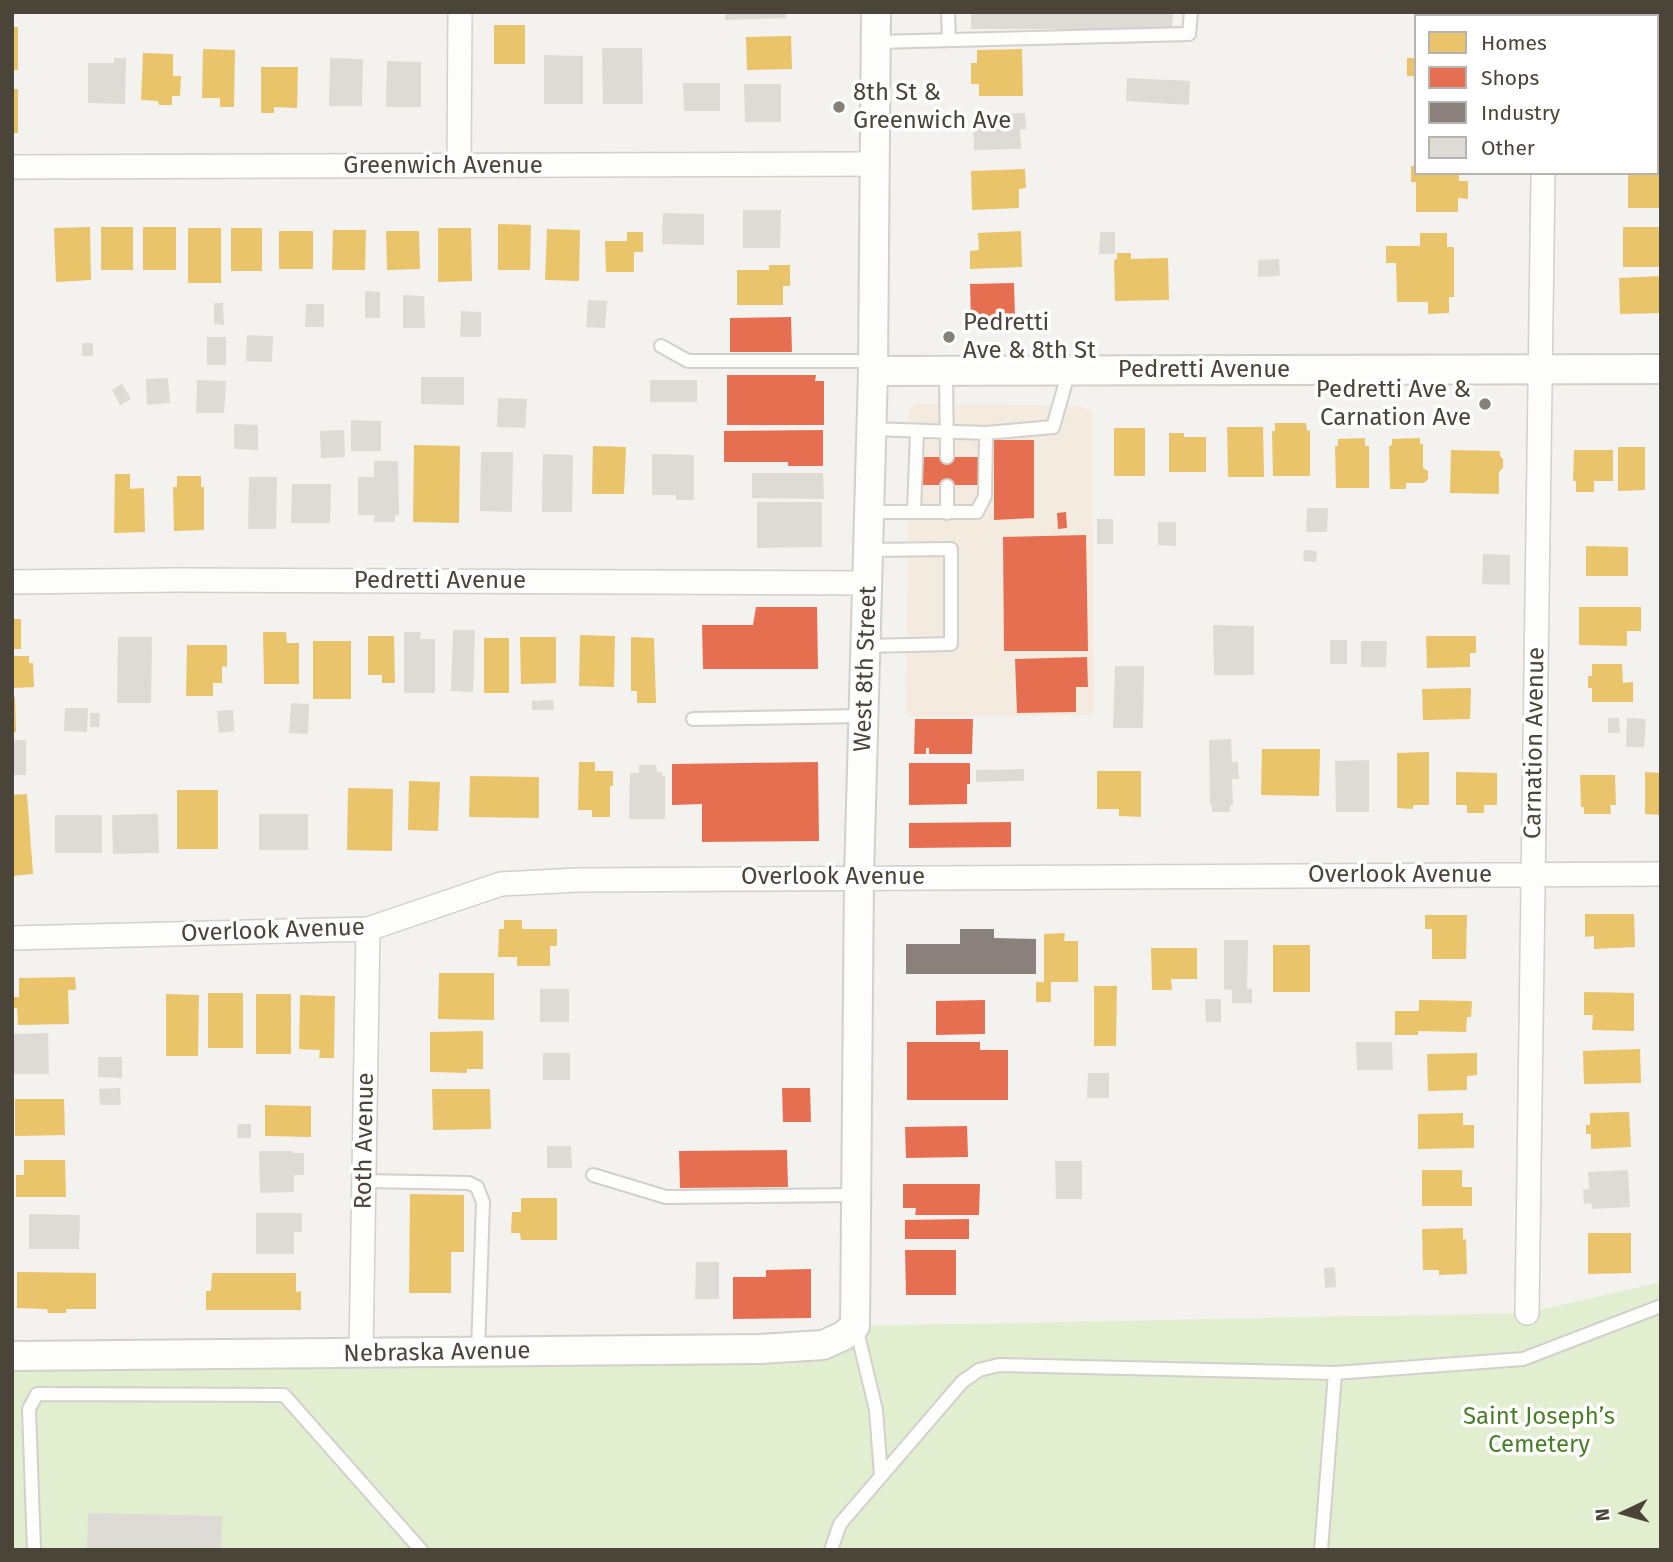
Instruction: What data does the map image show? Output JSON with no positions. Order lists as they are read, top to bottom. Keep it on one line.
{"streets":{"street":["Greenwich Avenue","Pedretti Avenue","West 8th Street","Carnation Avenue","Overlook Avenue","Roth Avenue","Nebraska Avenue"]},"crossings":[["Greenwich Avenue","West 8th Street"],["Pedretti Avenue","West 8th Street"],["Pedretti Avenue","Carnation Avenue"],["West 8th Street","Overlook Avenue"],["West 8th Street","Nebraska Avenue"],["Carnation Avenue","Overlook Avenue"],["Overlook Avenue","Roth Avenue"],["Roth Avenue","Nebraska Avenue"]],"parks":["Saint Joseph’s Cemetery"],"places":["8th St & Greenwich Ave","Pedretti Ave & 8th St","Pedretti Ave & Carnation Ave"],"legend":["Homes","Shops","Industry","Other"],"north":"left"}
